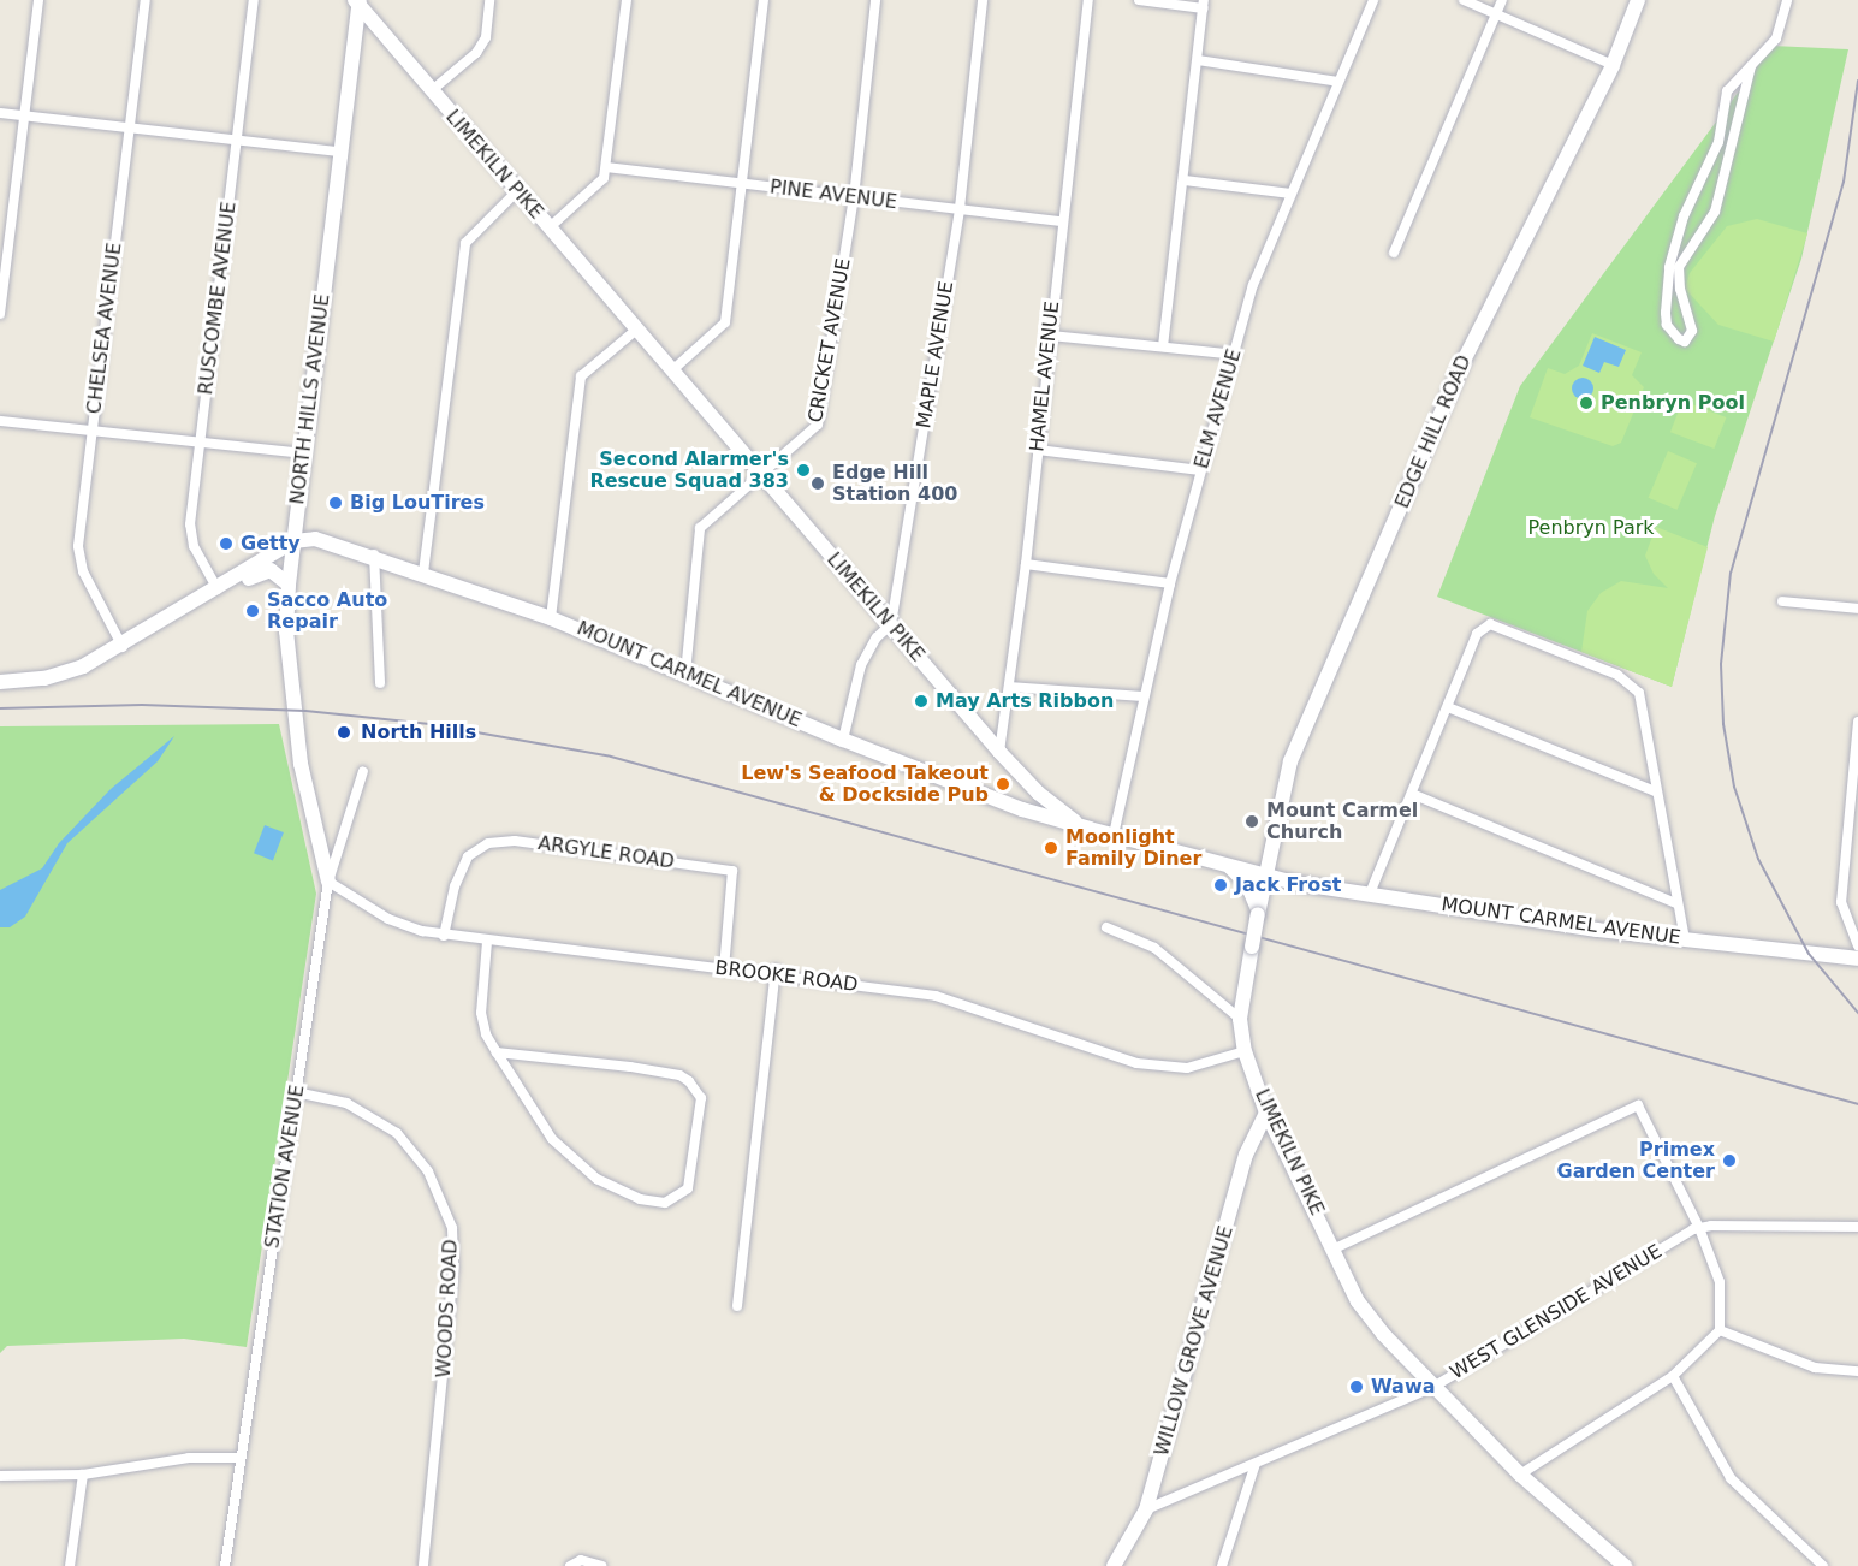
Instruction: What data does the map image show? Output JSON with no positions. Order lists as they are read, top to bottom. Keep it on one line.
{"streets":{"main road":["LIMEKILN PIKE","NORTH HILLS AVENUE","EDGE HILL ROAD","MOUNT CARMEL AVENUE","WILLOW GROVE AVENUE"],"street":["PINE AVENUE","RUSCOMBE AVENUE","CHELSEA AVENUE","CRICKET AVENUE","MAPLE AVENUE","HAMEL AVENUE","ELM AVENUE","ARGYLE ROAD","BROOKE ROAD","STATION AVENUE","WOODS ROAD","WEST GLENSIDE AVENUE"]},"crossings":[["LIMEKILN PIKE","CRICKET AVENUE"],["LIMEKILN PIKE","MAPLE AVENUE"],["LIMEKILN PIKE","HAMEL AVENUE"],["LIMEKILN PIKE","NORTH HILLS AVENUE"],["LIMEKILN PIKE","ELM AVENUE"],["LIMEKILN PIKE","EDGE HILL ROAD"],["LIMEKILN PIKE","MOUNT CARMEL AVENUE"],["LIMEKILN PIKE","BROOKE ROAD"],["LIMEKILN PIKE","WEST GLENSIDE AVENUE"],["LIMEKILN PIKE","WILLOW GROVE AVENUE"],["PINE AVENUE","CRICKET AVENUE"],["PINE AVENUE","MAPLE AVENUE"],["PINE AVENUE","HAMEL AVENUE"],["CRICKET AVENUE","MOUNT CARMEL AVENUE"],["MAPLE AVENUE","MOUNT CARMEL AVENUE"],["NORTH HILLS AVENUE","MOUNT CARMEL AVENUE"],["NORTH HILLS AVENUE","BROOKE ROAD"],["NORTH HILLS AVENUE","STATION AVENUE"],["EDGE HILL ROAD","MOUNT CARMEL AVENUE"],["ARGYLE ROAD","BROOKE ROAD"],["BROOKE ROAD","STATION AVENUE"],["STATION AVENUE","WOODS ROAD"],["WEST GLENSIDE AVENUE","WILLOW GROVE AVENUE"]],"parks":["Penbryn Park"],"places":["Penbryn Pool","Second Alarmer's Rescue Squad 383","Edge Hill Station 400","Big LouTires","Getty","Sacco Auto Repair","May Arts Ribbon","North Hills","Lew's Seafood Takeout & Dockside Pub","Mount Carmel Church","Moonlight Family Diner","Jack Frost","Primex Garden Center","Wawa"]}
